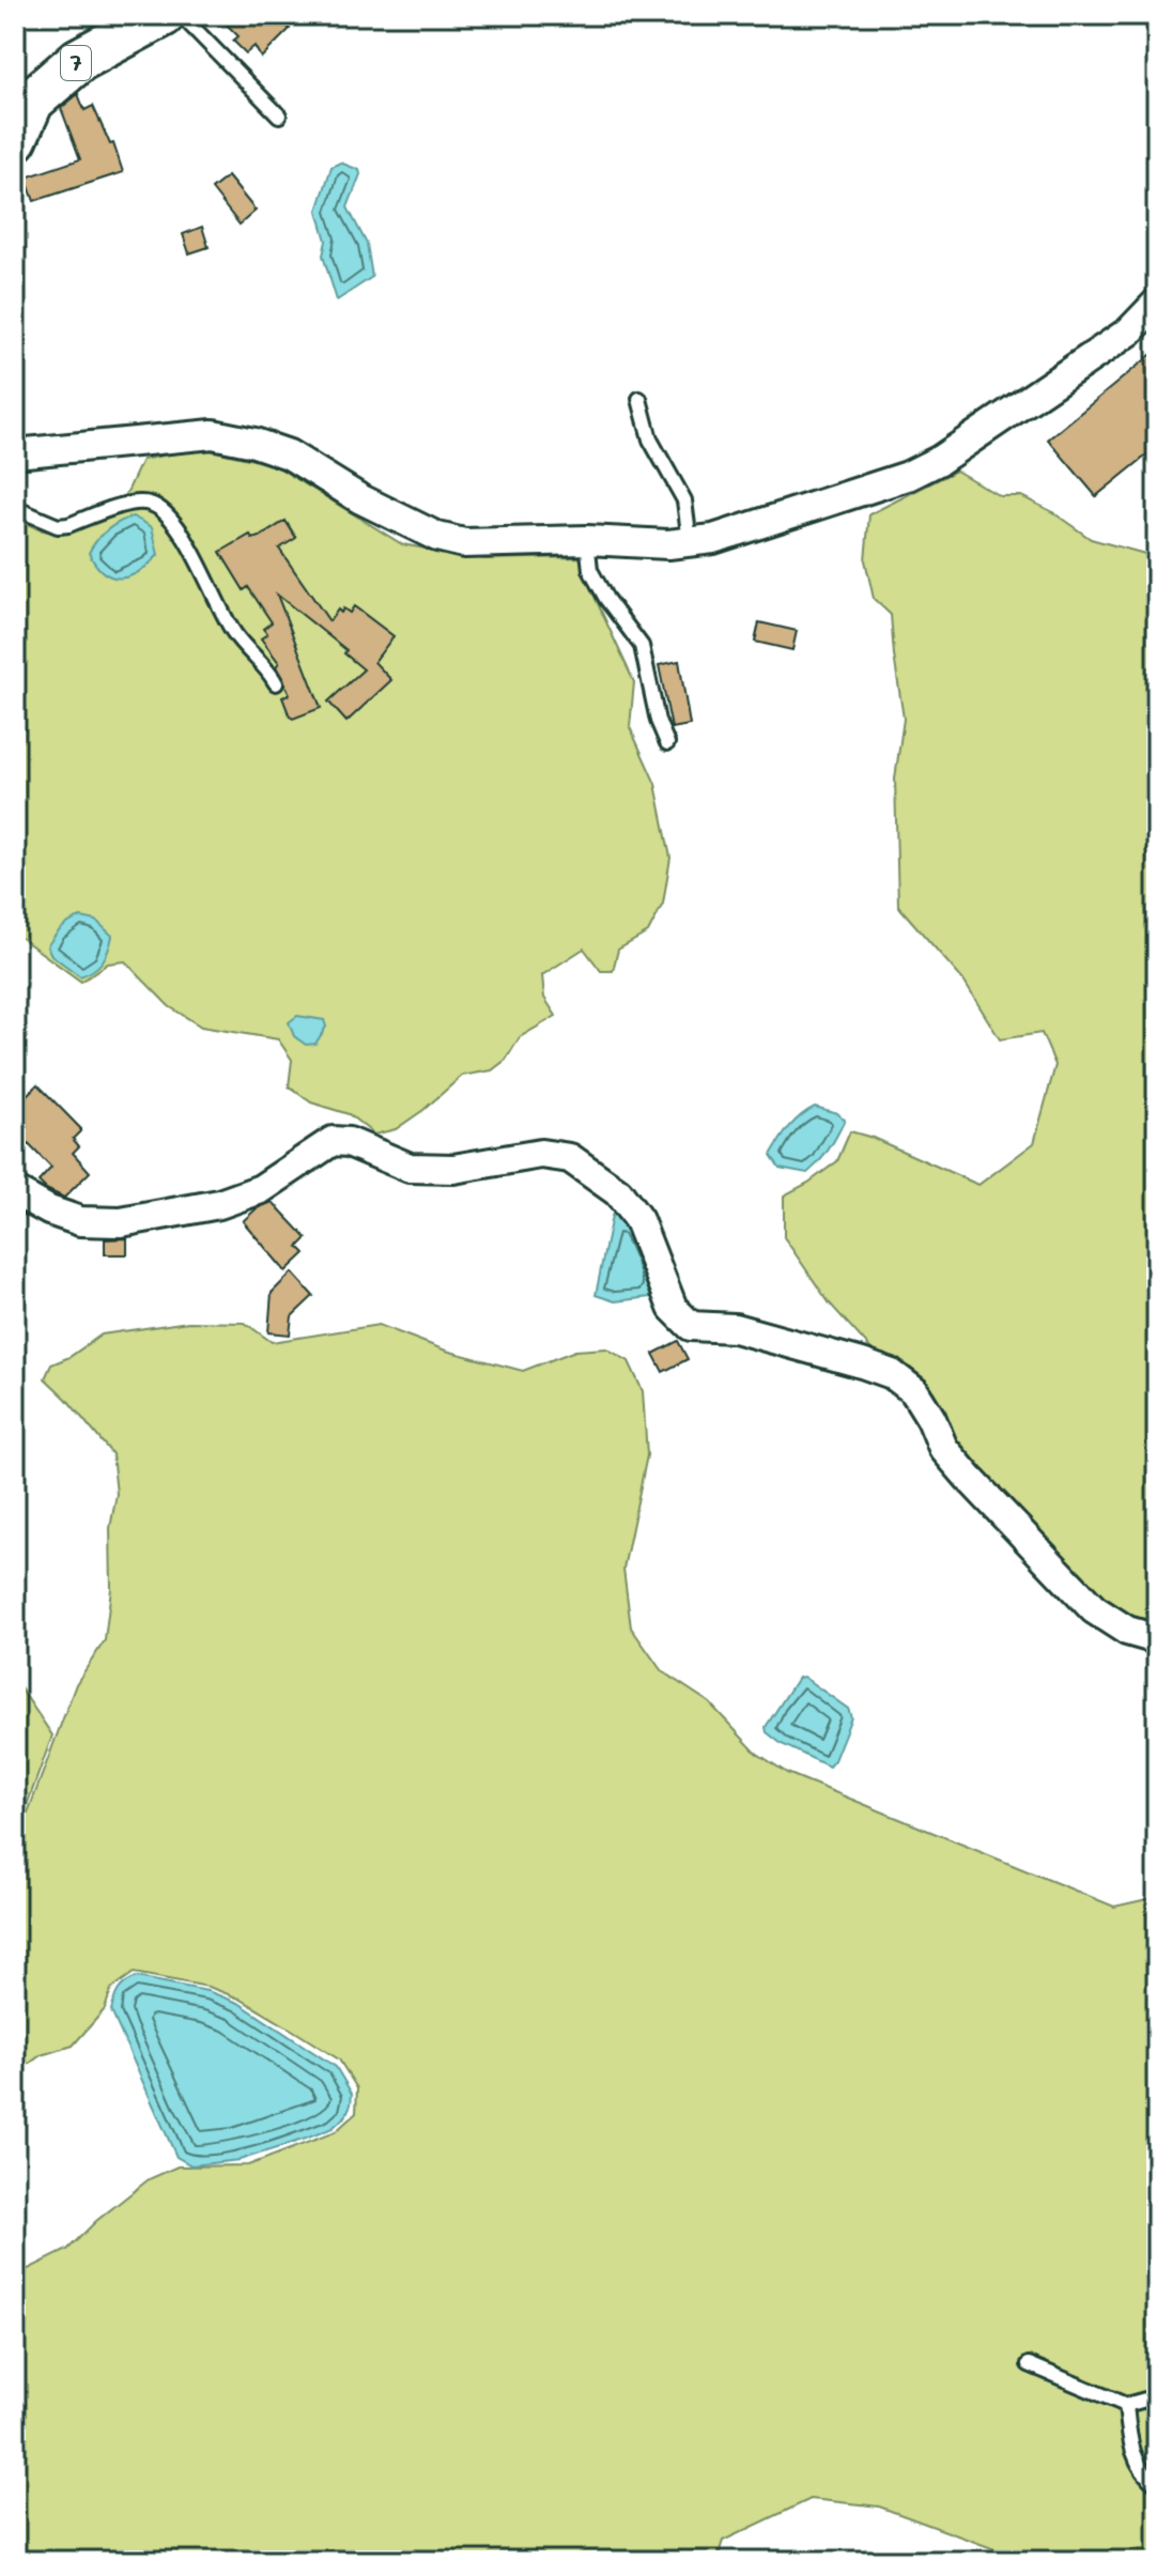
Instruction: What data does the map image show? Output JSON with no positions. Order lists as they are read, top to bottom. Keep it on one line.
{"streets":{"main road":["7"]}}
